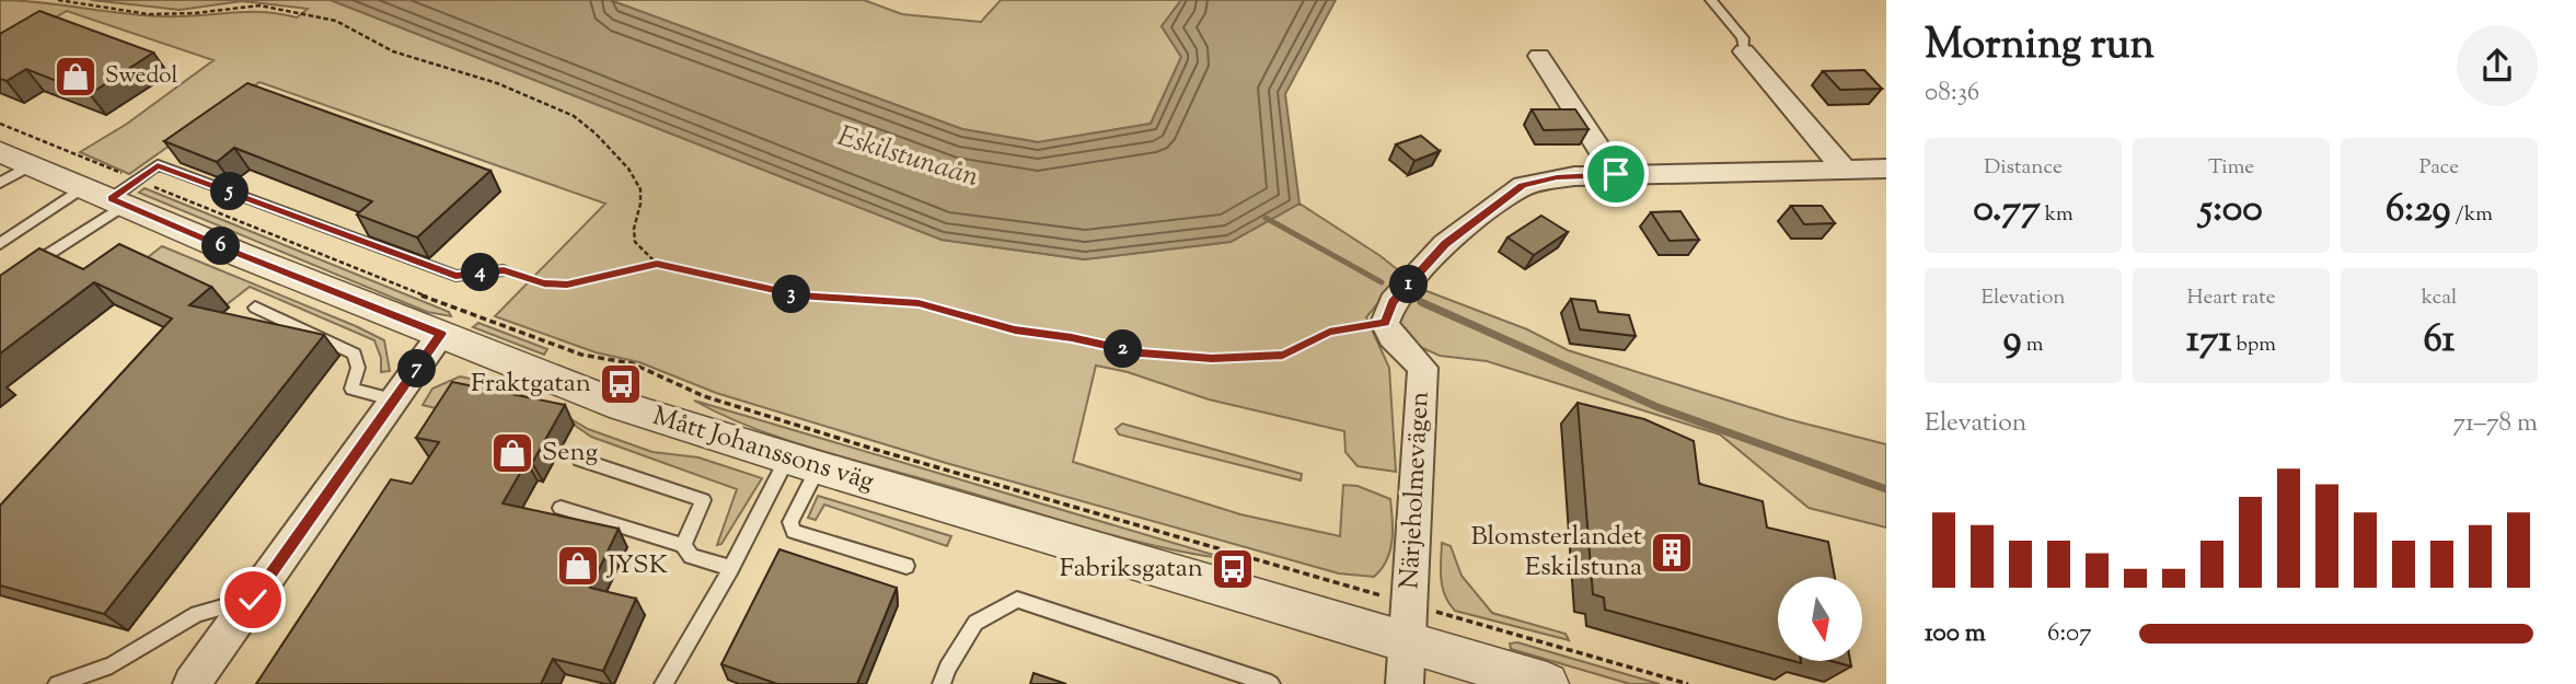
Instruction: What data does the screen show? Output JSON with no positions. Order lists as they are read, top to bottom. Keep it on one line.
{"streets":{"street":["Mått Johanssons väg","Närjeholmevägen"]},"crossings":[["Mått Johanssons väg","Närjeholmevägen"]],"water":["Eskilstunaån"],"places":{"shop":["Swedol","Seng","JYSK"],"bus stop":["Fraktgatan","Fabriksgatan"],"building":["Blomsterlandet Eskilstuna"]},"north":"bottom","page":{"heading":["Morning run","08:36"],"stats":[["Distance","0.77 km"],["Time","5:00"],["Pace","6:29 /km"],["Elevation","9 m"],["Heart rate","171 bpm"],["kcal","61"]],"pins":["5","6","4","1","3","2","7"],"chart":["Elevation","71–78 m"],"list":[{"name":"100 m","note":"6:07"}]}}
